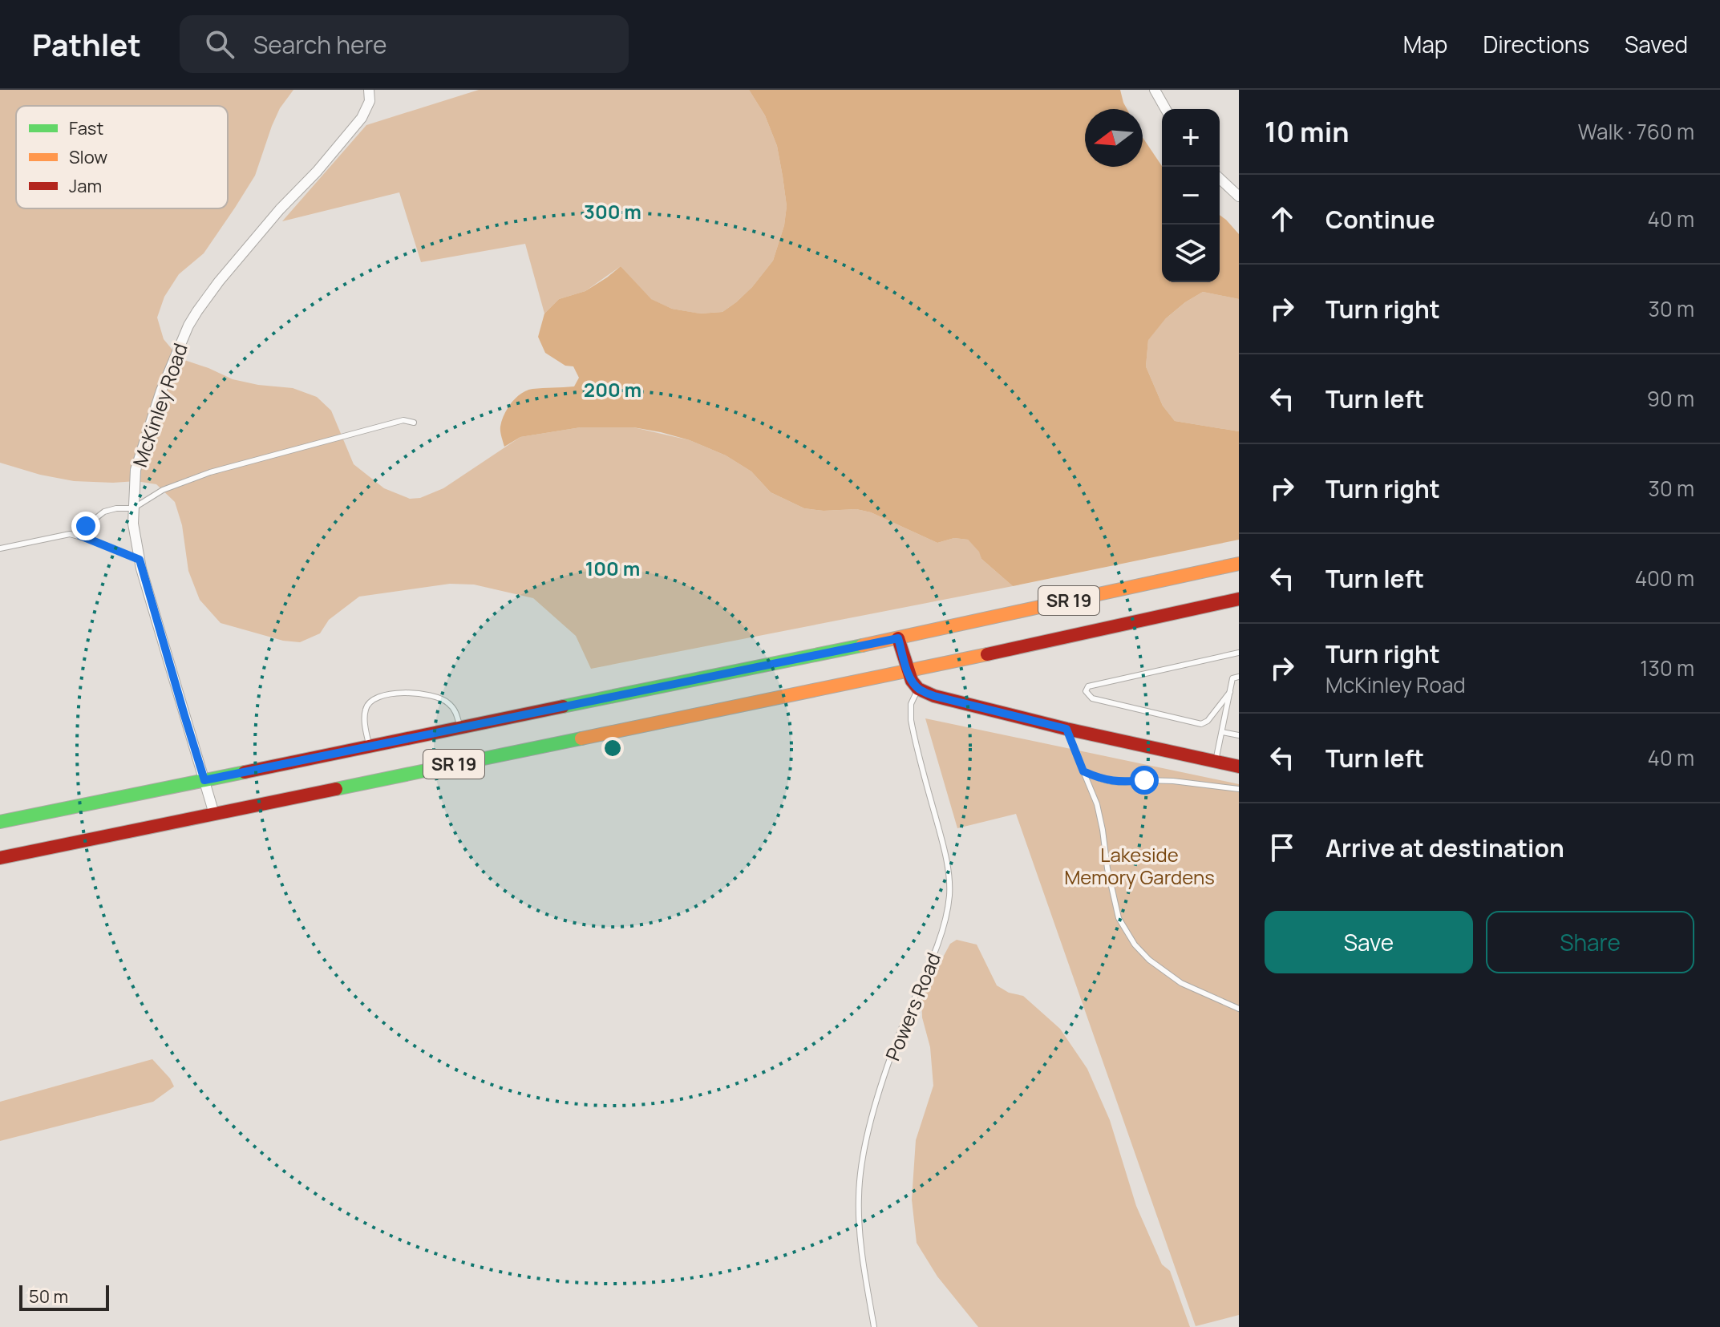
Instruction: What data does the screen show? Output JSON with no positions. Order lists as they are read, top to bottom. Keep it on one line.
{"streets":{"main road":["SR 19"],"street":["McKinley Road"],"lane":["Powers Road"]},"crossings":[["McKinley Road","SR 19"]],"parks":["Lakeside Memory Gardens"],"legend":["Fast","Slow","Jam"],"scale_bar":"50 m","north":"left","page":{"header":"Pathlet","search":"Search here","nav":["Map","Directions","Saved"],"heading":["10 min","Walk · 760 m"],"map_buttons":["+","−"],"list":[["Continue","40 m"],["Turn right","30 m"],["Turn left","90 m"],["Turn right","30 m"],["Turn left","400 m"],["Turn right","McKinley Road","130 m"],["Turn left","40 m"],"Arrive at destination"],"buttons":["Save","Share"],"scale":"50 m"},"rings":["300 m","200 m","100 m"]}
